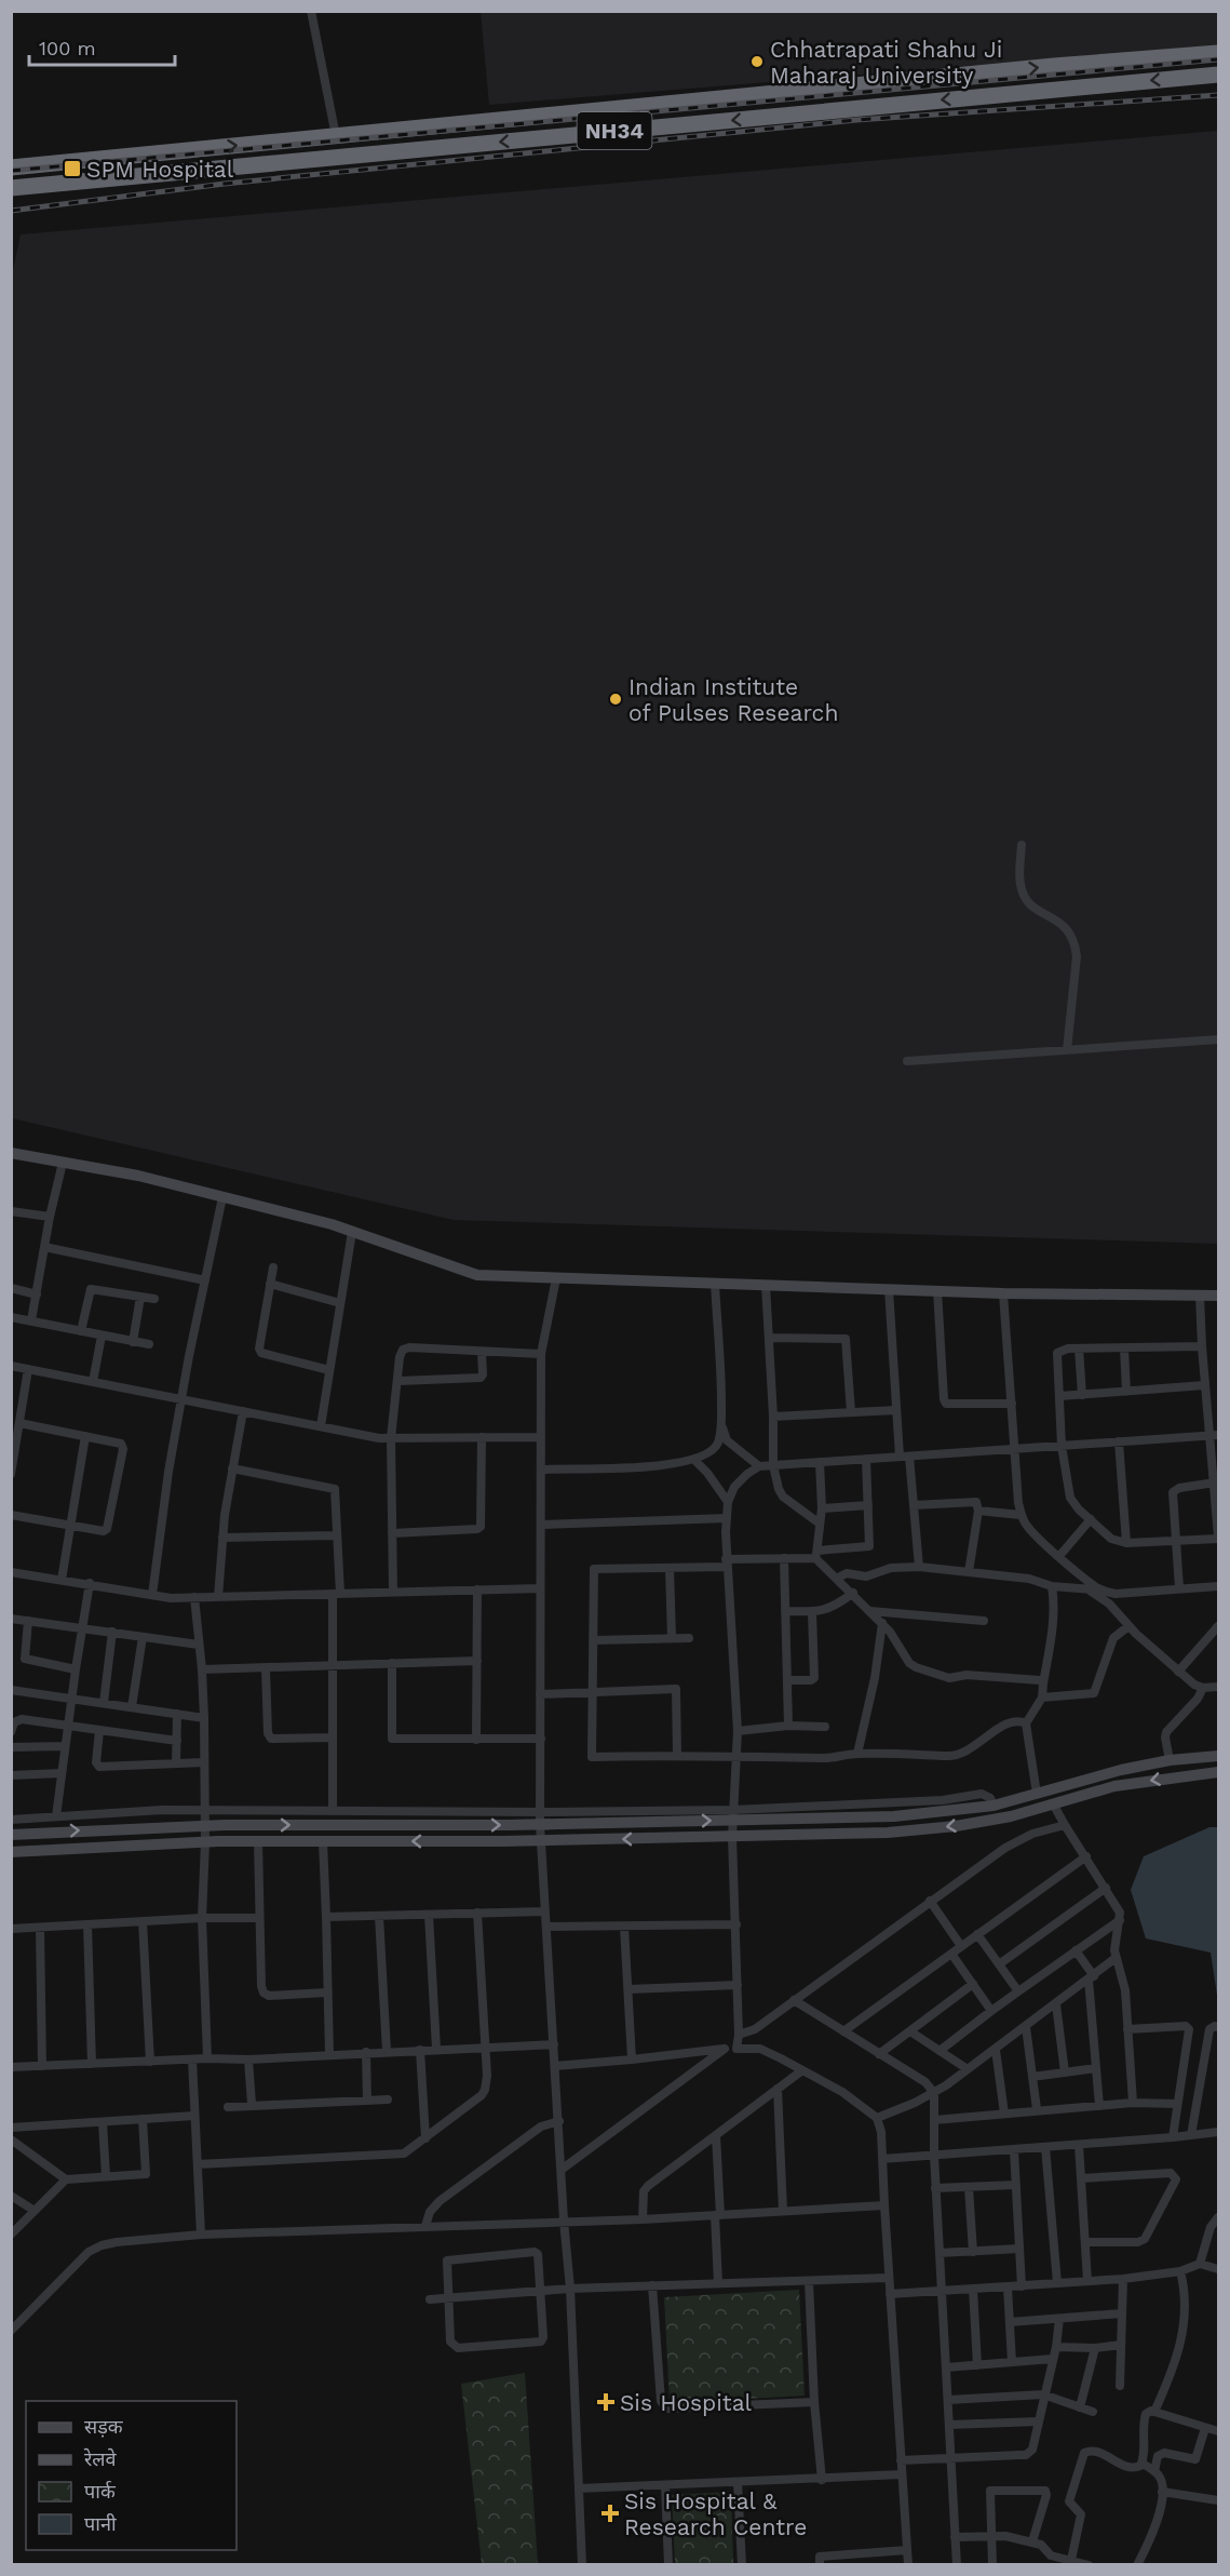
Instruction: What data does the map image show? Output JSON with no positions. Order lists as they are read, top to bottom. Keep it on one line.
{"streets":{"highway":["NH34"]},"places":{"other":["Chhatrapati Shahu Ji Maharaj University","Indian Institute of Pulses Research"],"transit":["SPM Hospital"],"health":["Sis Hospital","Sis Hospital & Research Centre"]},"legend":["सड़क","रेलवे","पार्क","पानी"],"scale_bar":"100 m"}
